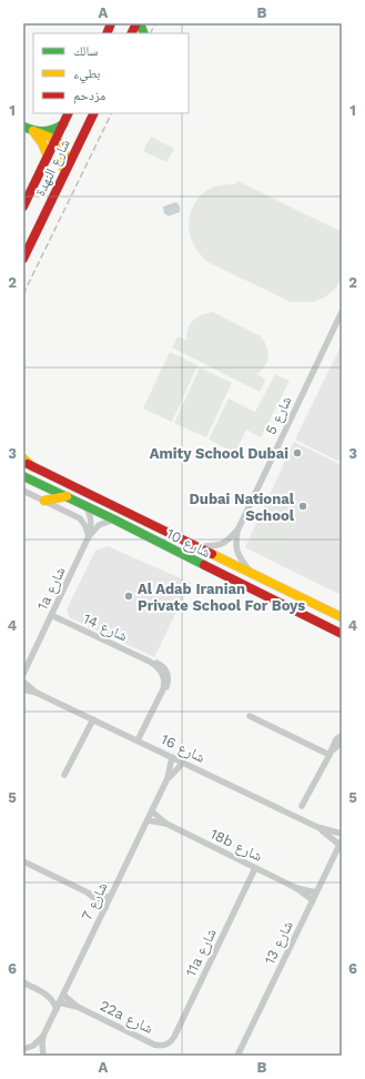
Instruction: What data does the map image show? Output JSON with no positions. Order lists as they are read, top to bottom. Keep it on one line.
{"streets":{"street":["شارع النهدة","شارع 5","شارع 10","1a شارع","شارع 14","شارع 16","18b شارع","شارع 7","شارع 13","11a شارع","22a شارع"]},"crossings":[["شارع 5","شارع 10"],["شارع 10","1a شارع"],["1a شارع","شارع 14"],["شارع 14","شارع 16"],["شارع 16","شارع 7"],["شارع 16","شارع 13"],["18b شارع","شارع 7"],["18b شارع","شارع 13"],["18b شارع","11a شارع"],["شارع 7","22a شارع"],["11a شارع","22a شارع"]],"places":["Amity School Dubai","Dubai National School","Al Adab Iranian Private School For Boys"],"legend":["سالك","بطيء","مزدحم"],"grid":{"columns":["A","B"],"rows":["1","2","3","4","5","6"]}}
